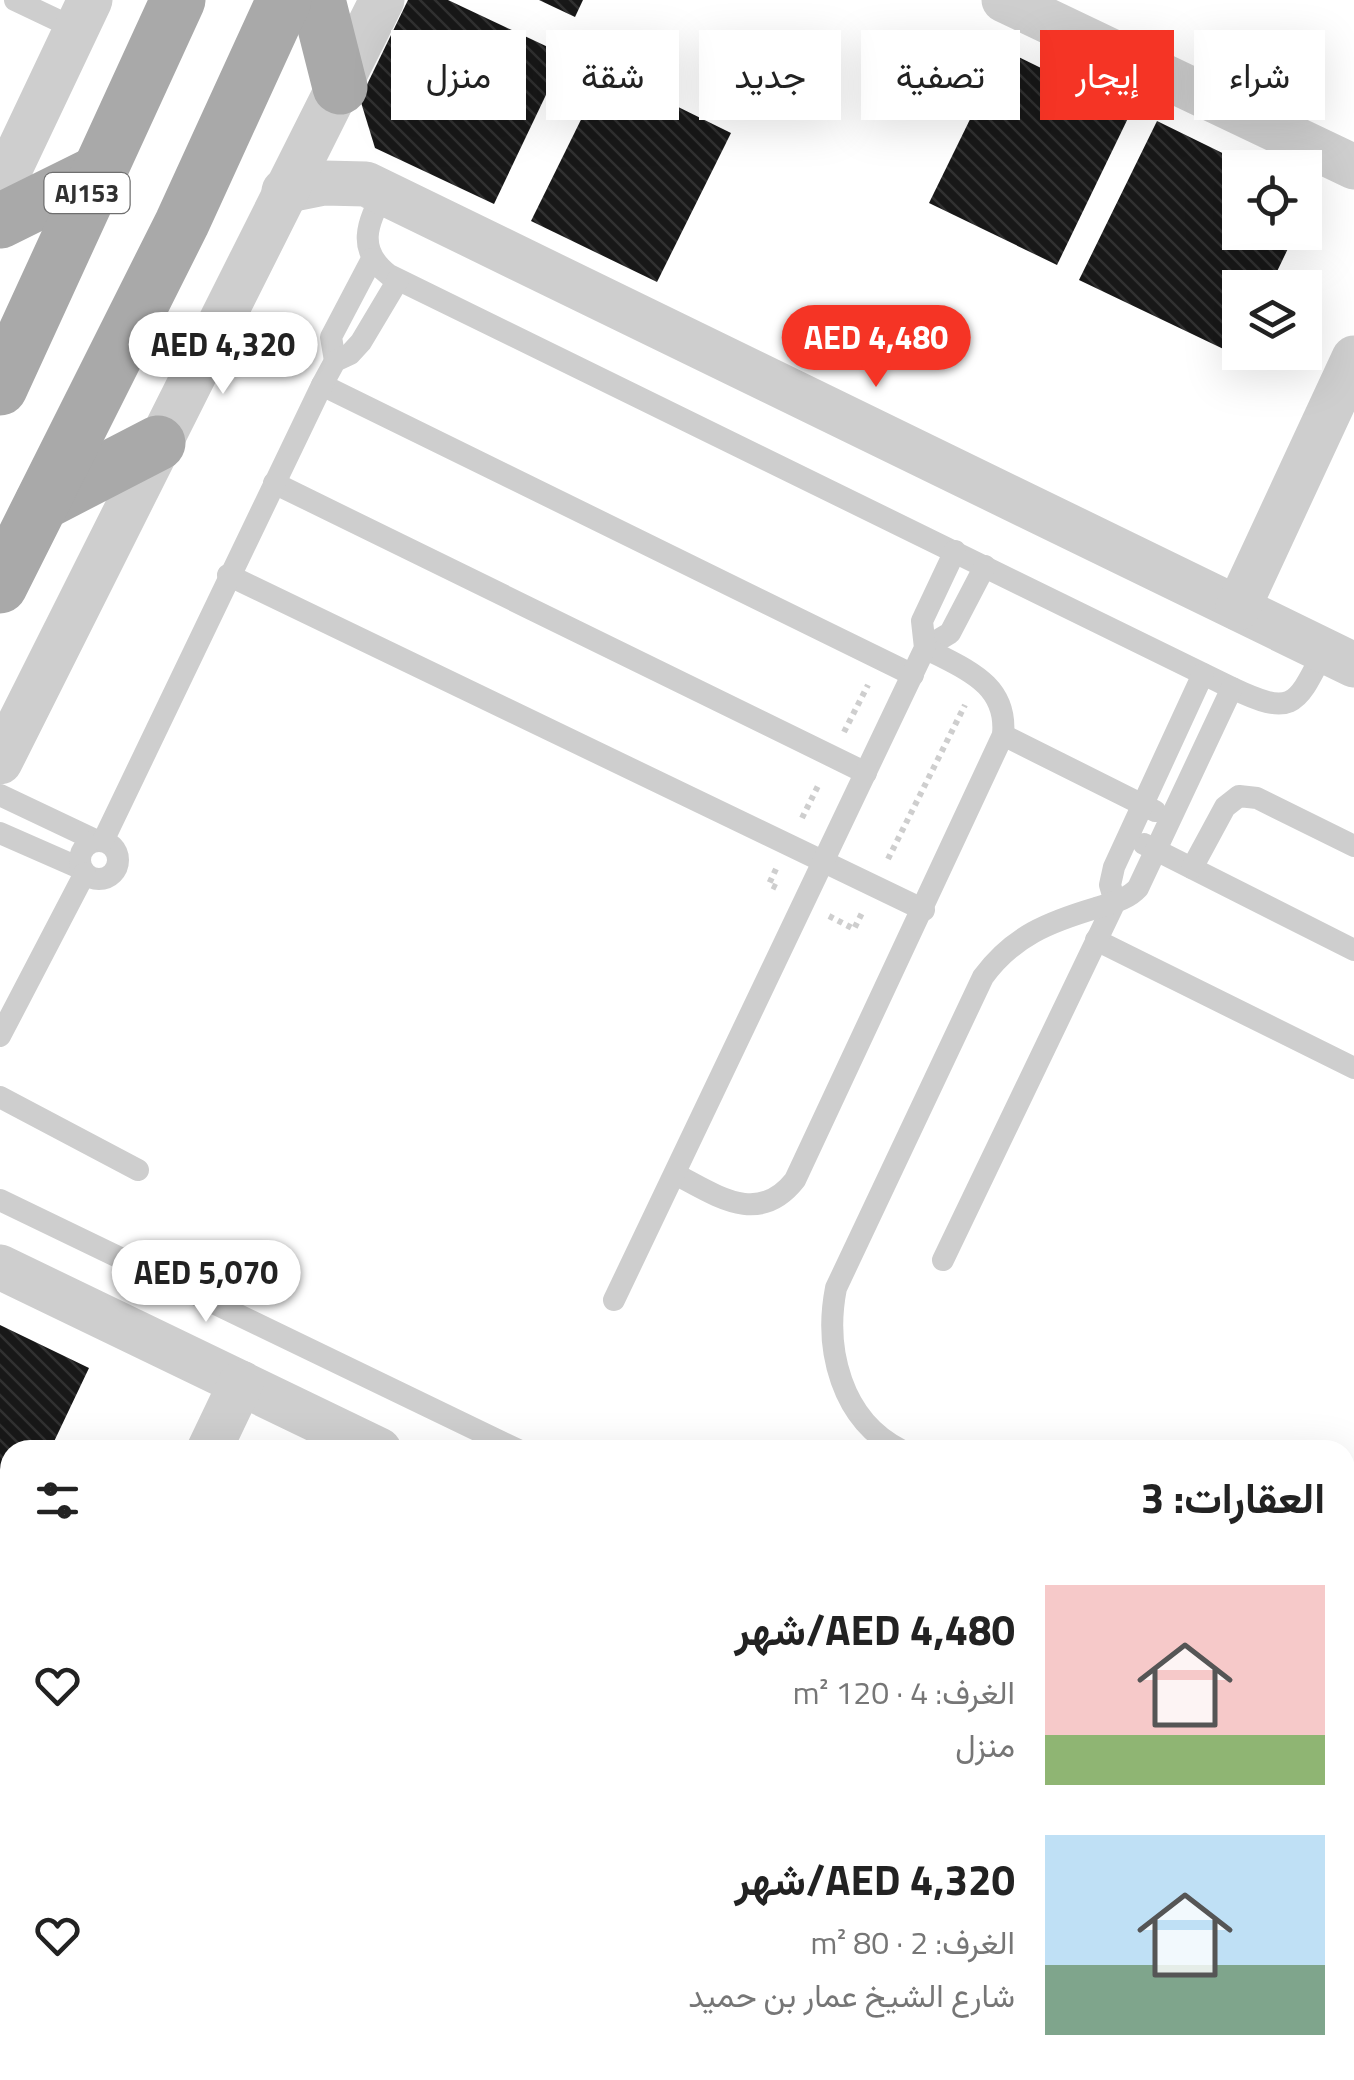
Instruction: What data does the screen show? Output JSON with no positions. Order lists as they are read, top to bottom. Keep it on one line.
{"streets":{"main road":["AJ153"]},"page":{"chip":["شراء","إيجار","تصفية","جديد","شقة","منزل"],"price":["AED 4,480","AED 4,320","AED 5,070"],"heading":"العقارات: 3","list":[{"name":"AED 4,480/شهر","note":"الغرف: 4 · 120 m² · منزل"},{"name":"AED 4,320/شهر","note":"الغرف: 2 · 80 m² · شارع الشيخ عمار بن حميد"}]}}
